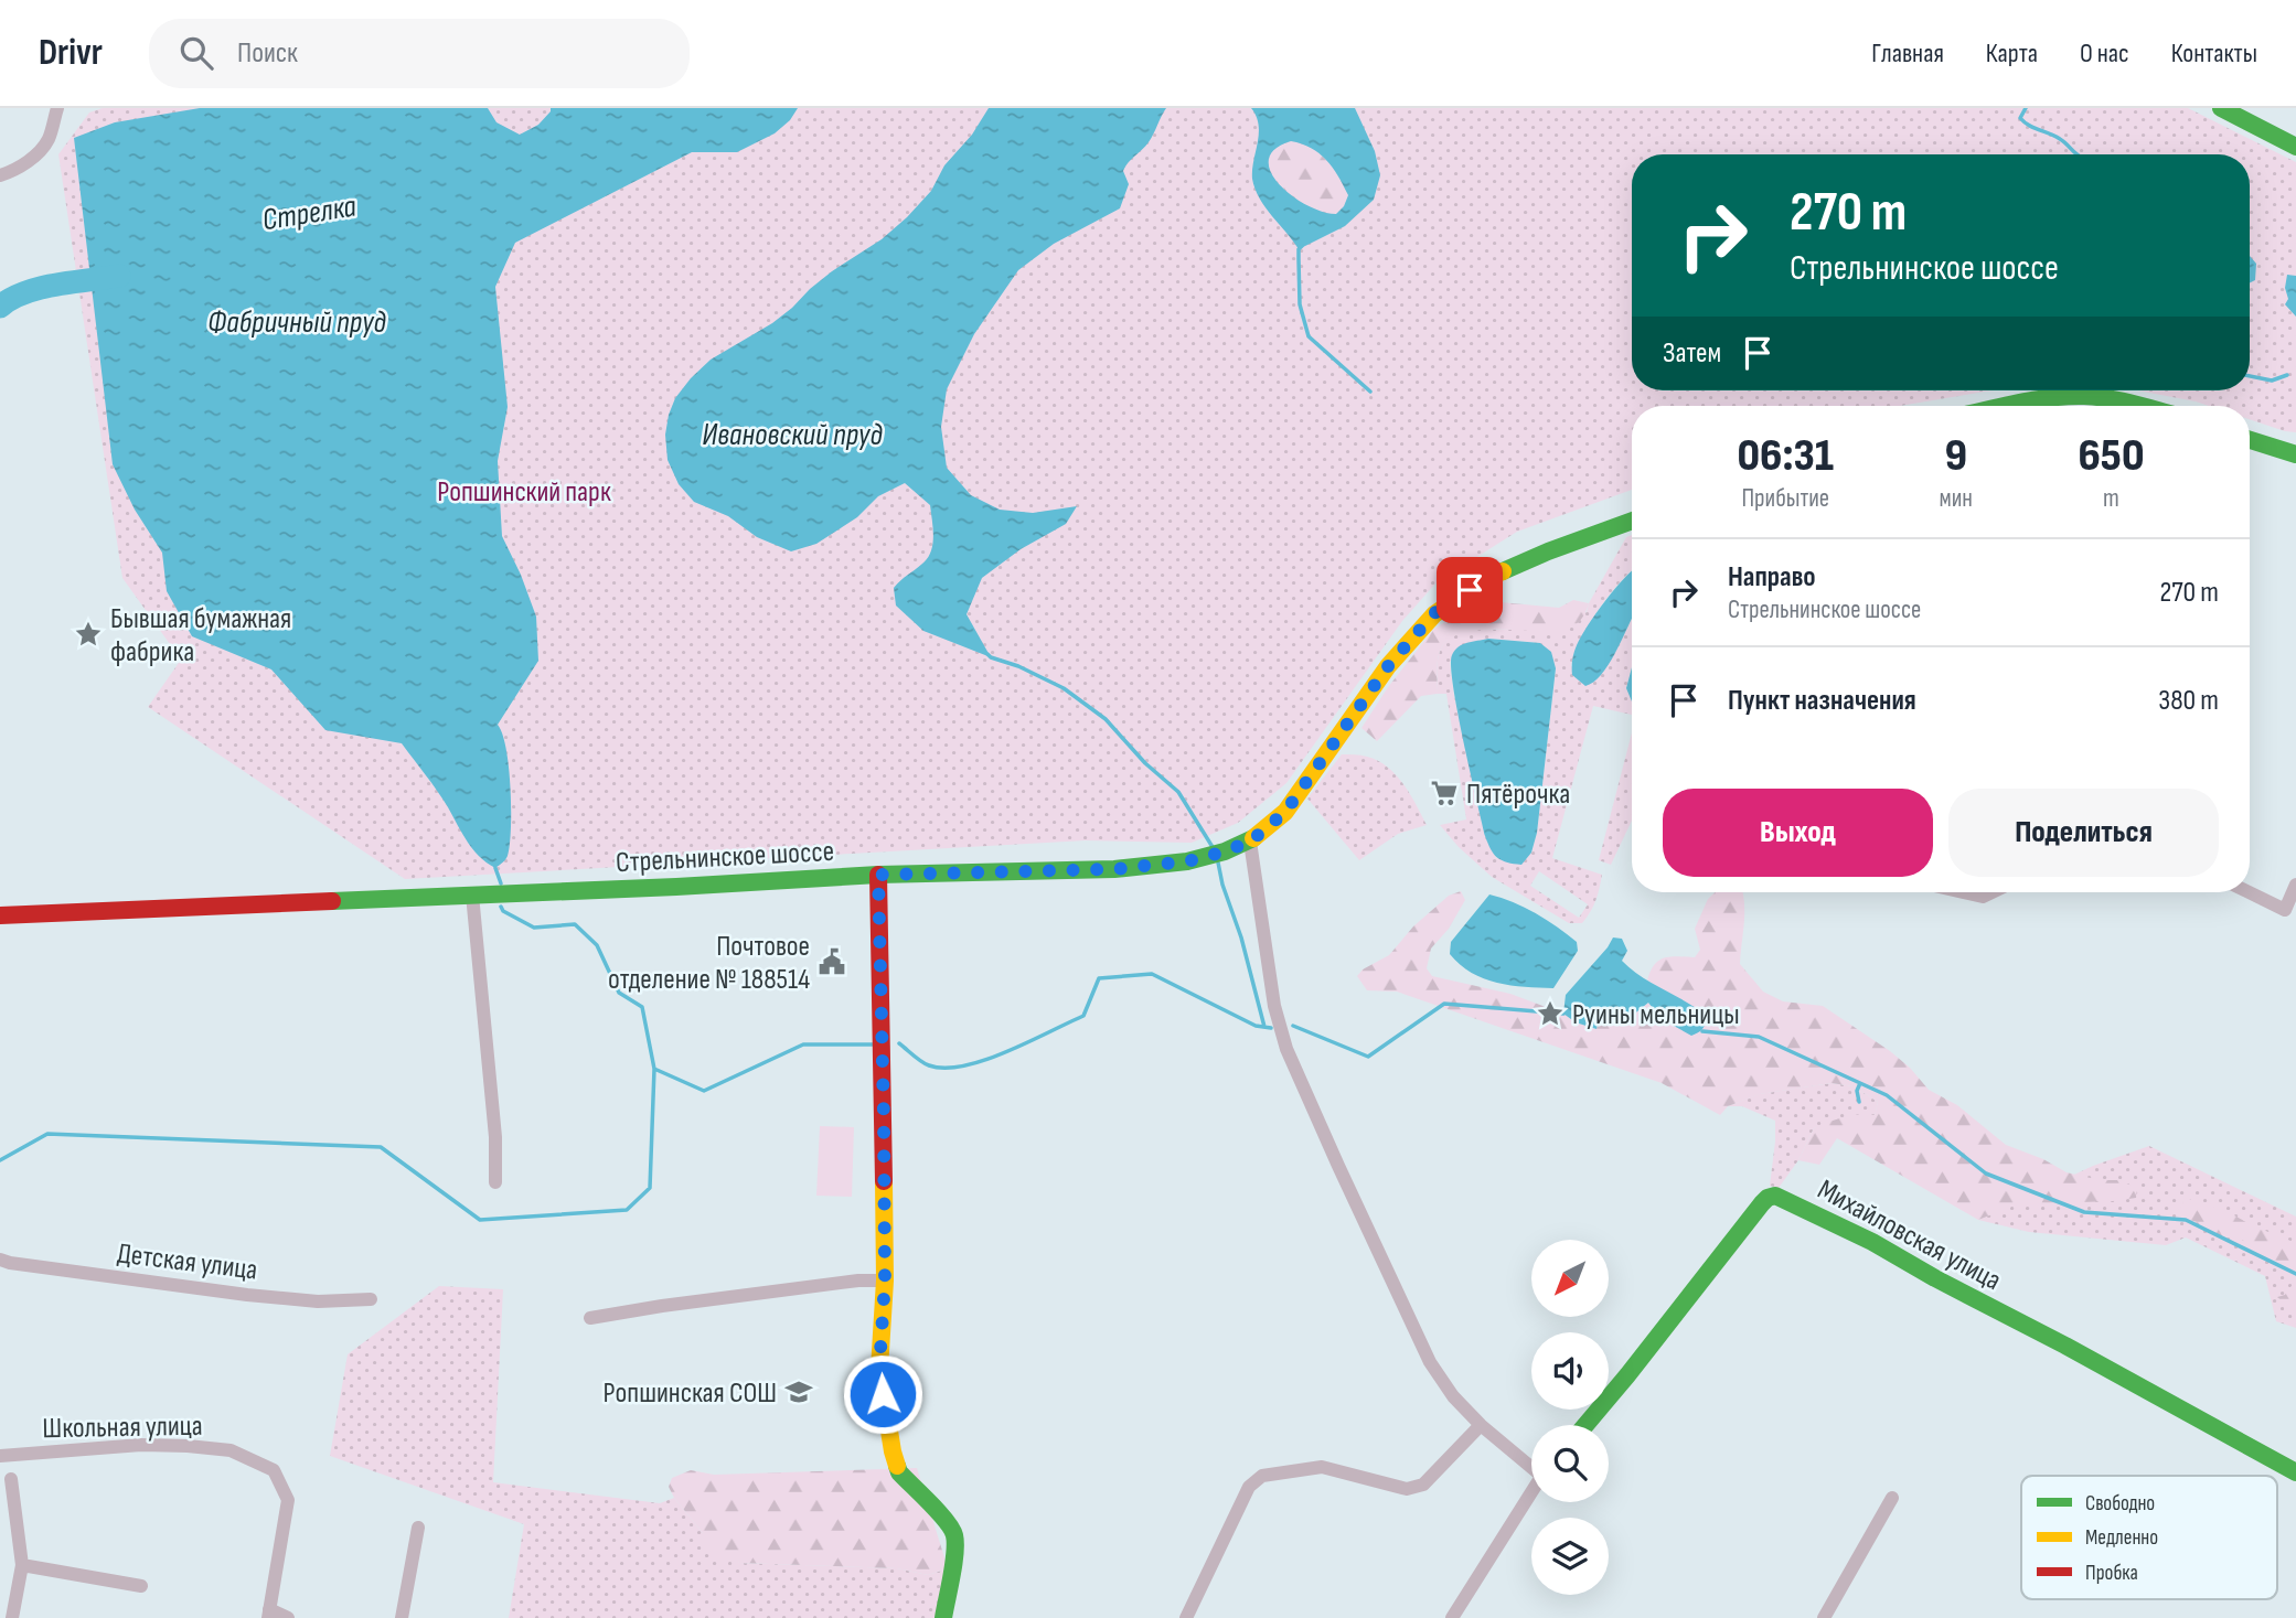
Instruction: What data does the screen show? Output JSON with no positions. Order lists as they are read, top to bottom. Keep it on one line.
{"streets":{"main road":["Стрельнинское шоссе","Михайловская улица"],"street":["Детская улица","Школьная улица"]},"water":["Стрелка","Фабричный пруд","Ивановский пруд"],"parks":["Ропшинский парк"],"places":{"place":["Бывшая бумажная фабрика","Руины мельницы"],"supermarket":["Пятёрочка"],"public building":["Почтовое отделение № 188514"],"school or university":["Ропшинская СОШ"]},"legend":["Свободно","Медленно","Пробка"],"north":"bottom left","page":{"header":"Drivr","search":"Поиск","nav":["Главная","Карта","О нас","Контакты"],"turn":["270 m","Стрельнинское шоссе"],"then":"Затем","eta":["06:31","Прибытие","9","мин","650","m"],"list":[{"name":"Направо","note":"Стрельнинское шоссе","value":"270 m"},{"name":"Пункт назначения","value":"380 m"}],"buttons":["Выход","Поделиться"]}}
